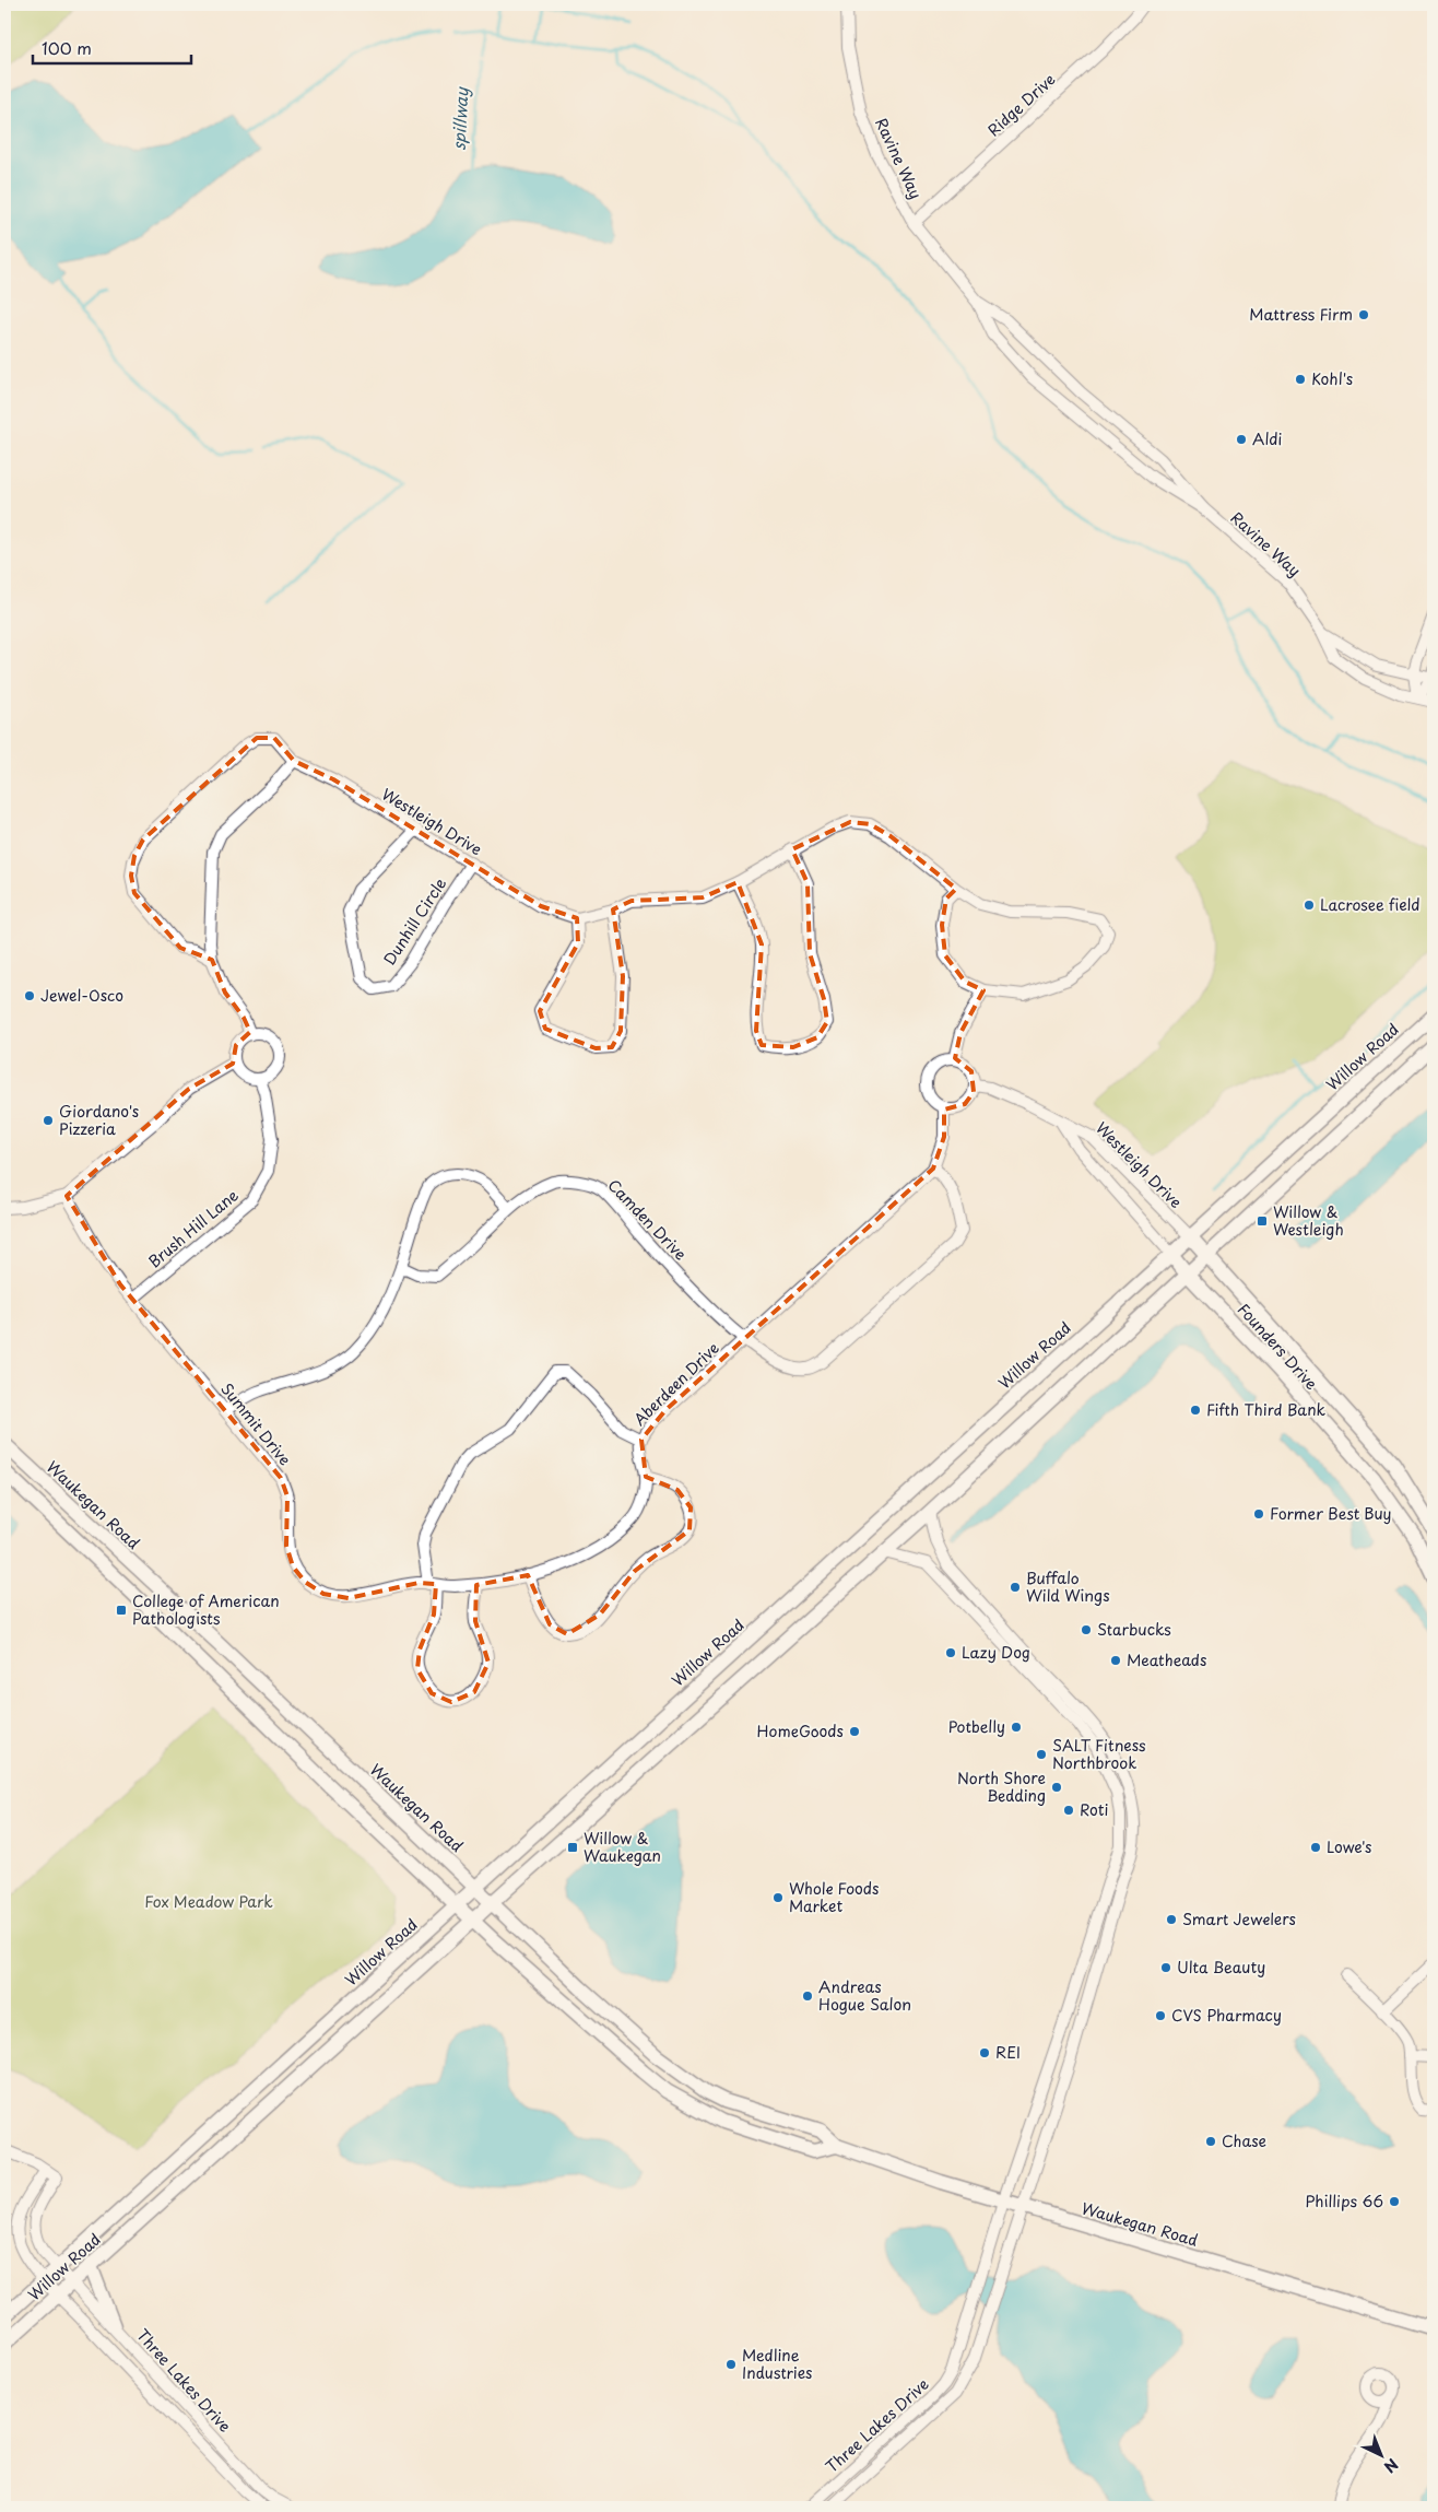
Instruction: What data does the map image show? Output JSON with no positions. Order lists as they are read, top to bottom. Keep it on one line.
{"streets":{"main road":["Willow Road","Founders Drive","Waukegan Road"],"street":["Ridge Drive","Ravine Way","Westleigh Drive","Dunhill Circle","Camden Drive","Brush Hill Lane","Aberdeen Drive","Summit Drive","Three Lakes Drive"]},"crossings":[["Ridge Drive","Ravine Way"],["Westleigh Drive","Dunhill Circle"],["Westleigh Drive","Willow Road"],["Westleigh Drive","Founders Drive"],["Westleigh Drive","Aberdeen Drive"],["Willow Road","Founders Drive"],["Willow Road","Waukegan Road"],["Willow Road","Three Lakes Drive"],["Camden Drive","Aberdeen Drive"],["Brush Hill Lane","Summit Drive"],["Aberdeen Drive","Summit Drive"],["Waukegan Road","Three Lakes Drive"]],"water":["spillway"],"parks":["Fox Meadow Park"],"places":{"other":["Mattress Firm","Kohl's","Aldi","Lacrosee field","Jewel-Osco","Giordano's Pizzeria","Fifth Third Bank","Former Best Buy","Buffalo Wild Wings","Starbucks","Lazy Dog","Meatheads","Potbelly","HomeGoods","SALT Fitness Northbrook","North Shore Bedding","Roti","Lowe's","Whole Foods Market","Smart Jewelers","Ulta Beauty","Andreas Hogue Salon","CVS Pharmacy","REI","Chase","Phillips 66","Medline Industries"],"transit":["Willow & Westleigh","College of American Pathologists","Willow & Waukegan"]},"scale_bar":"100 m","north":"bottom right"}
